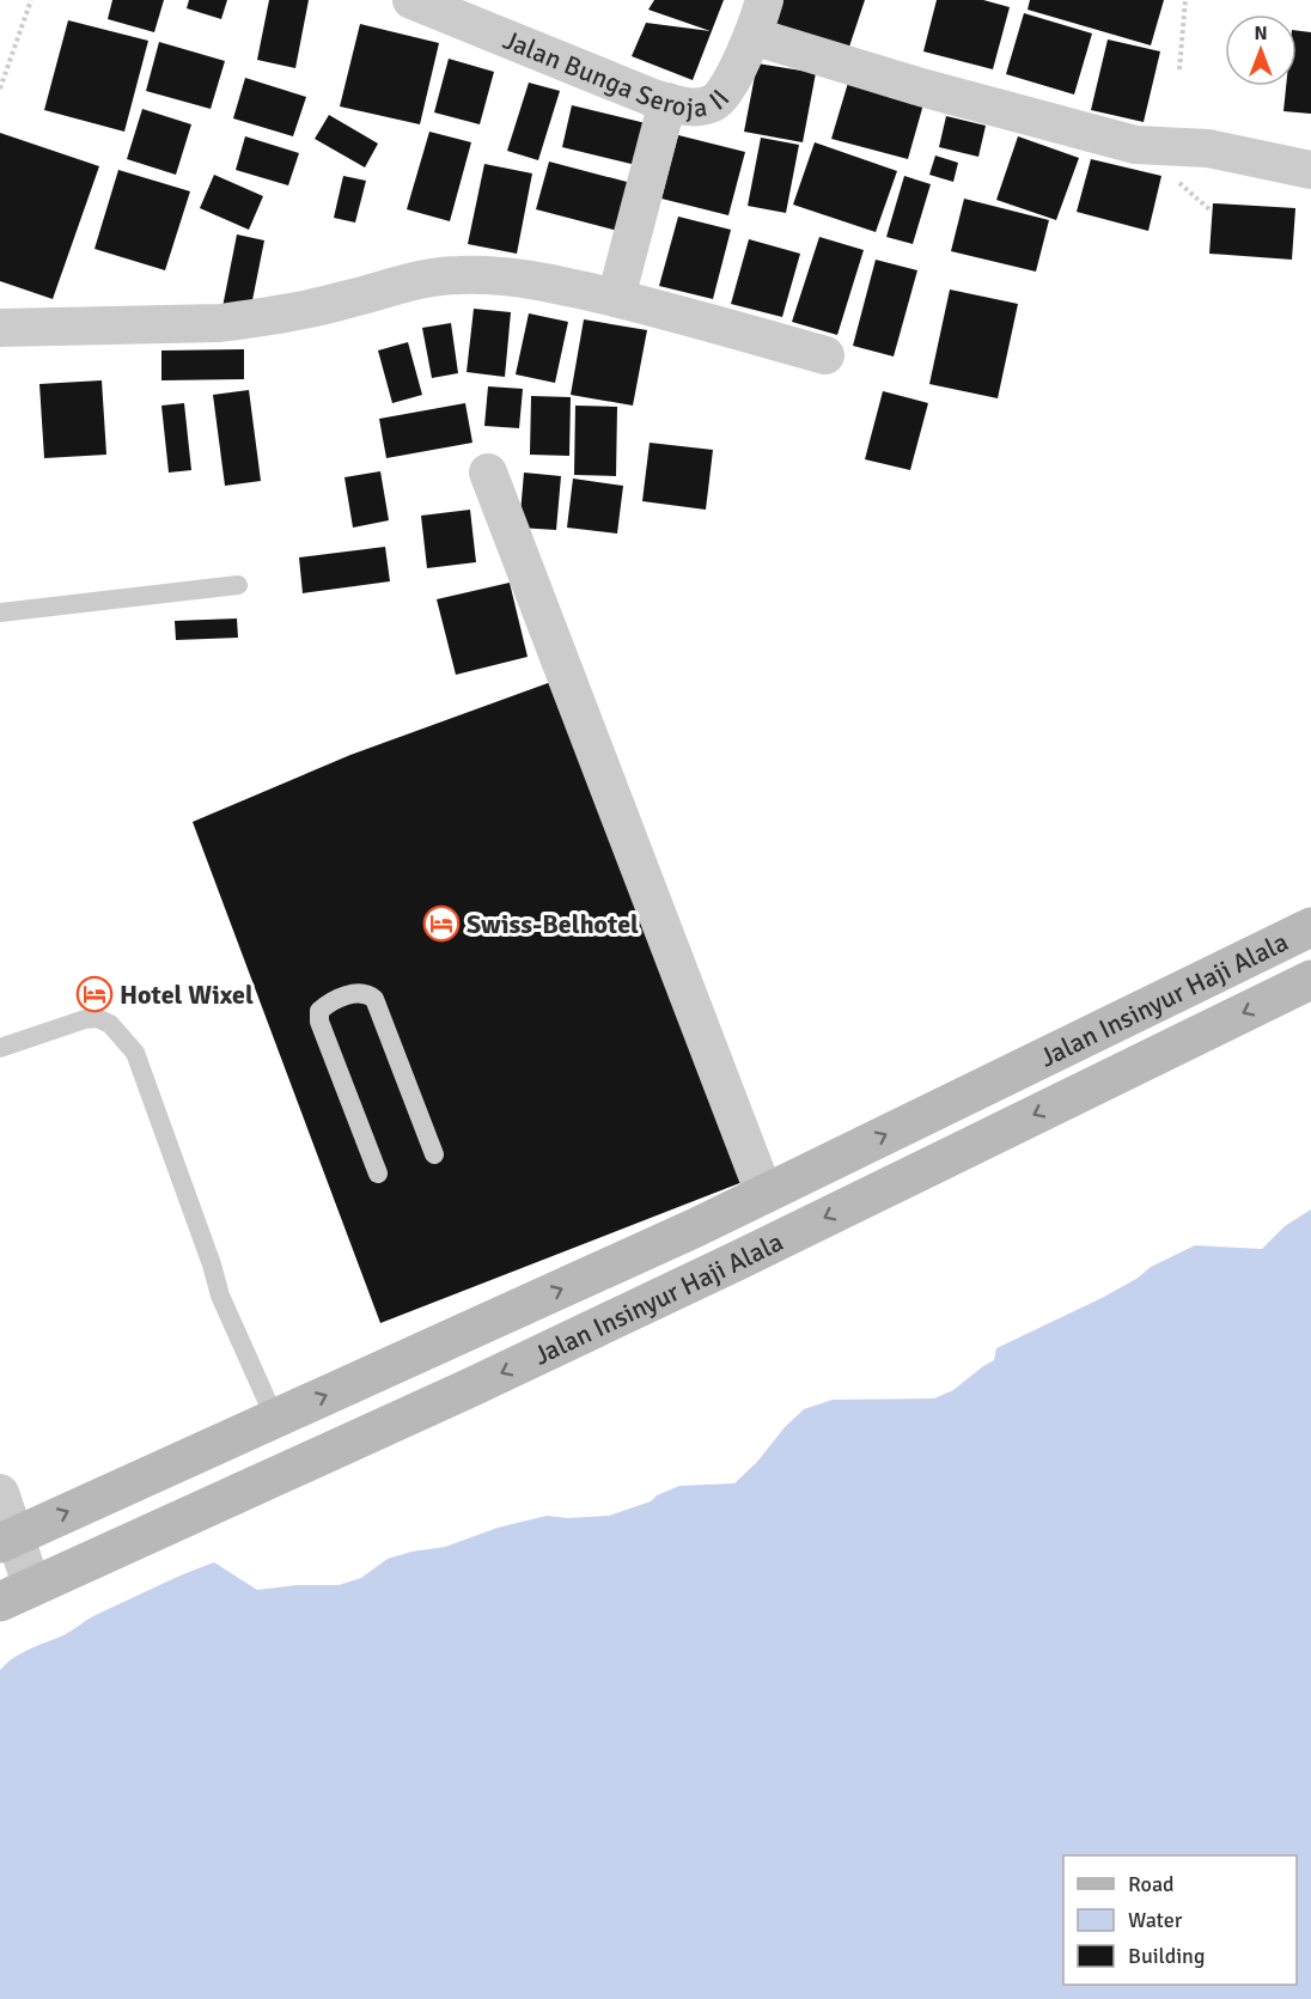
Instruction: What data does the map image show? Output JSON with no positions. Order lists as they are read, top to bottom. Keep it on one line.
{"streets":{"main road":["Jalan Insinyur Haji Alala"],"street":["Jalan Bunga Seroja II"]},"places":{"hotel":["Swiss-Belhotel","Hotel Wixel"]},"legend":["Road","Water","Building"],"north":"top"}
